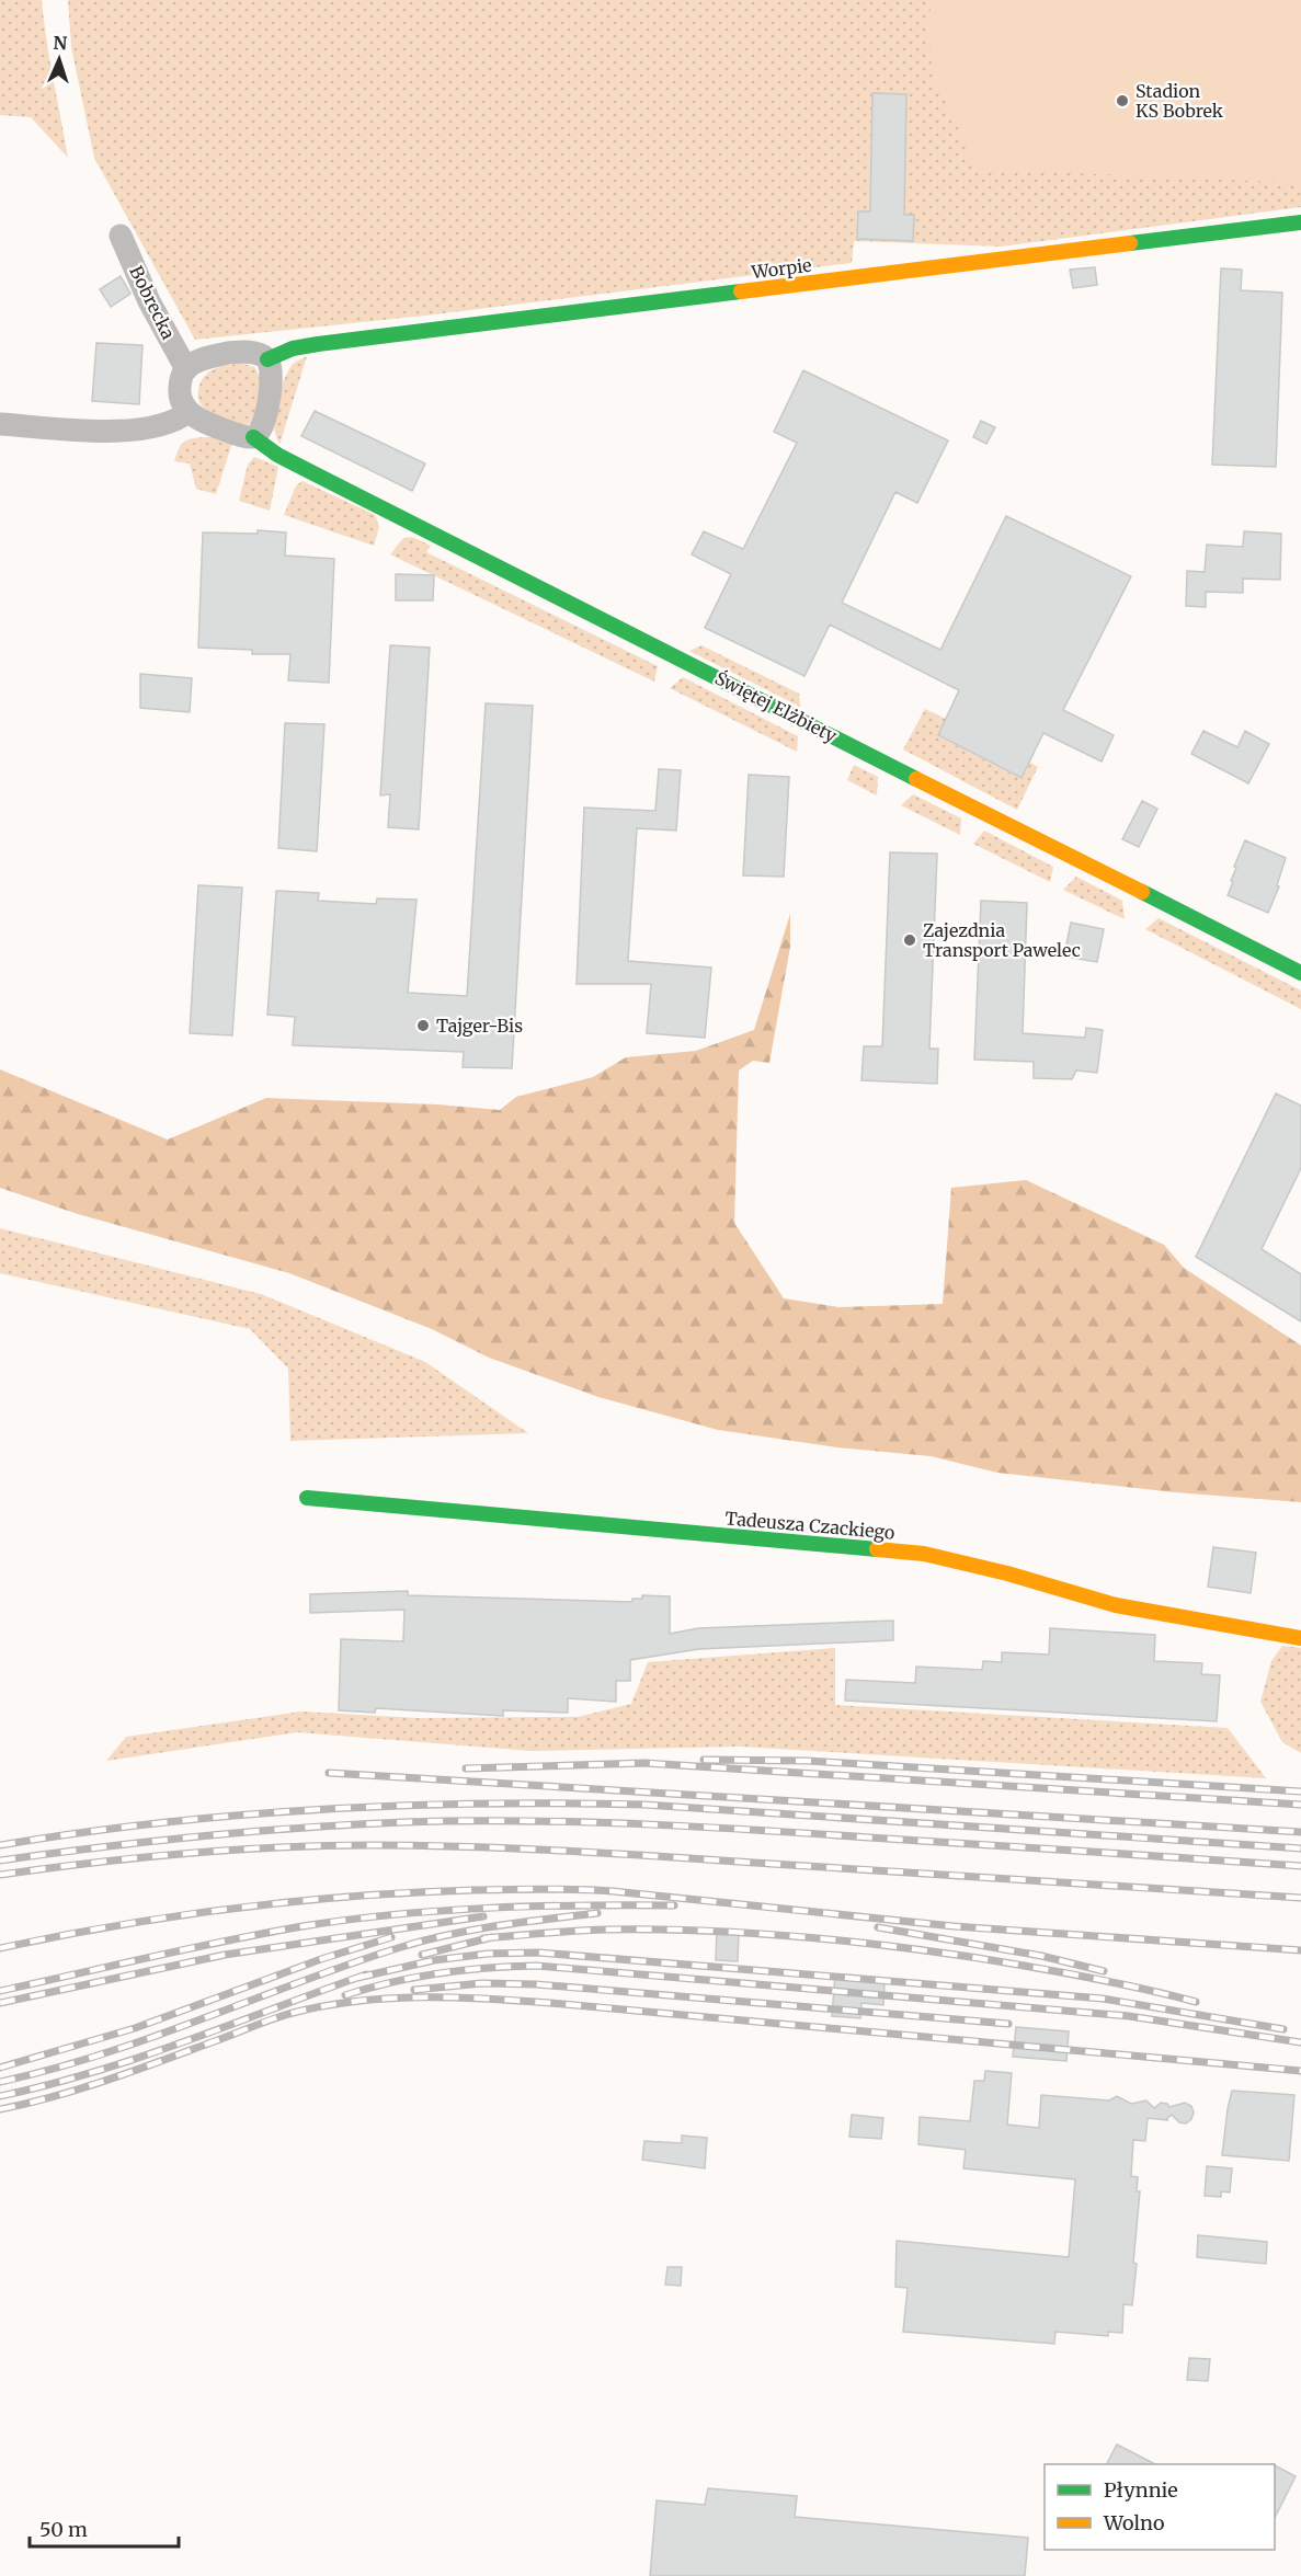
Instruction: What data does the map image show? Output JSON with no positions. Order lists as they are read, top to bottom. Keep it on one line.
{"streets":{"street":["Worpie","Bobrecka","Świętej Elżbiety","Tadeusza Czackiego"]},"crossings":[["Worpie","Bobrecka"],["Worpie","Świętej Elżbiety"],["Bobrecka","Świętej Elżbiety"]],"places":["Stadion KS Bobrek","Zajezdnia Transport Pawelec","Tajger-Bis"],"legend":["Płynnie","Wolno"],"scale_bar":"50 m","north":"top"}
